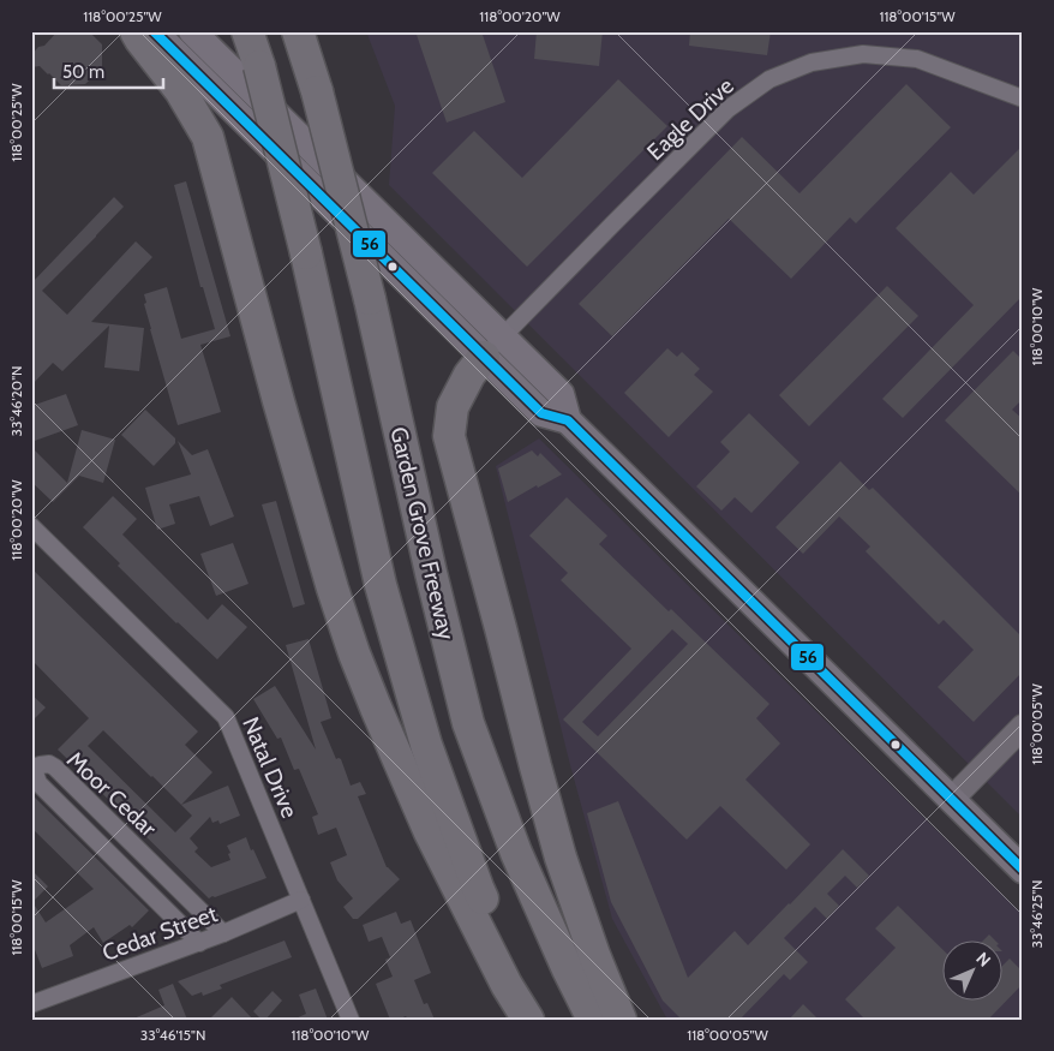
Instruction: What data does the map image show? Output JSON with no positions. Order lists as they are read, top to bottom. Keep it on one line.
{"streets":{"highway":["Garden Grove Freeway"],"street":["Eagle Drive","Natal Drive","Moor Cedar","Cedar Street"]},"crossings":[["Natal Drive","Cedar Street"],["Moor Cedar","Cedar Street"]],"lines":["transit line 56"],"scale_bar":"50 m","north":"top right","coordinates":["118°00'25\"W","118°00'20\"W","118°00'15\"W","118°00'10\"W","33°46'20\"N","118°00'05\"W","33°46'25\"N","33°46'15\"N"]}
